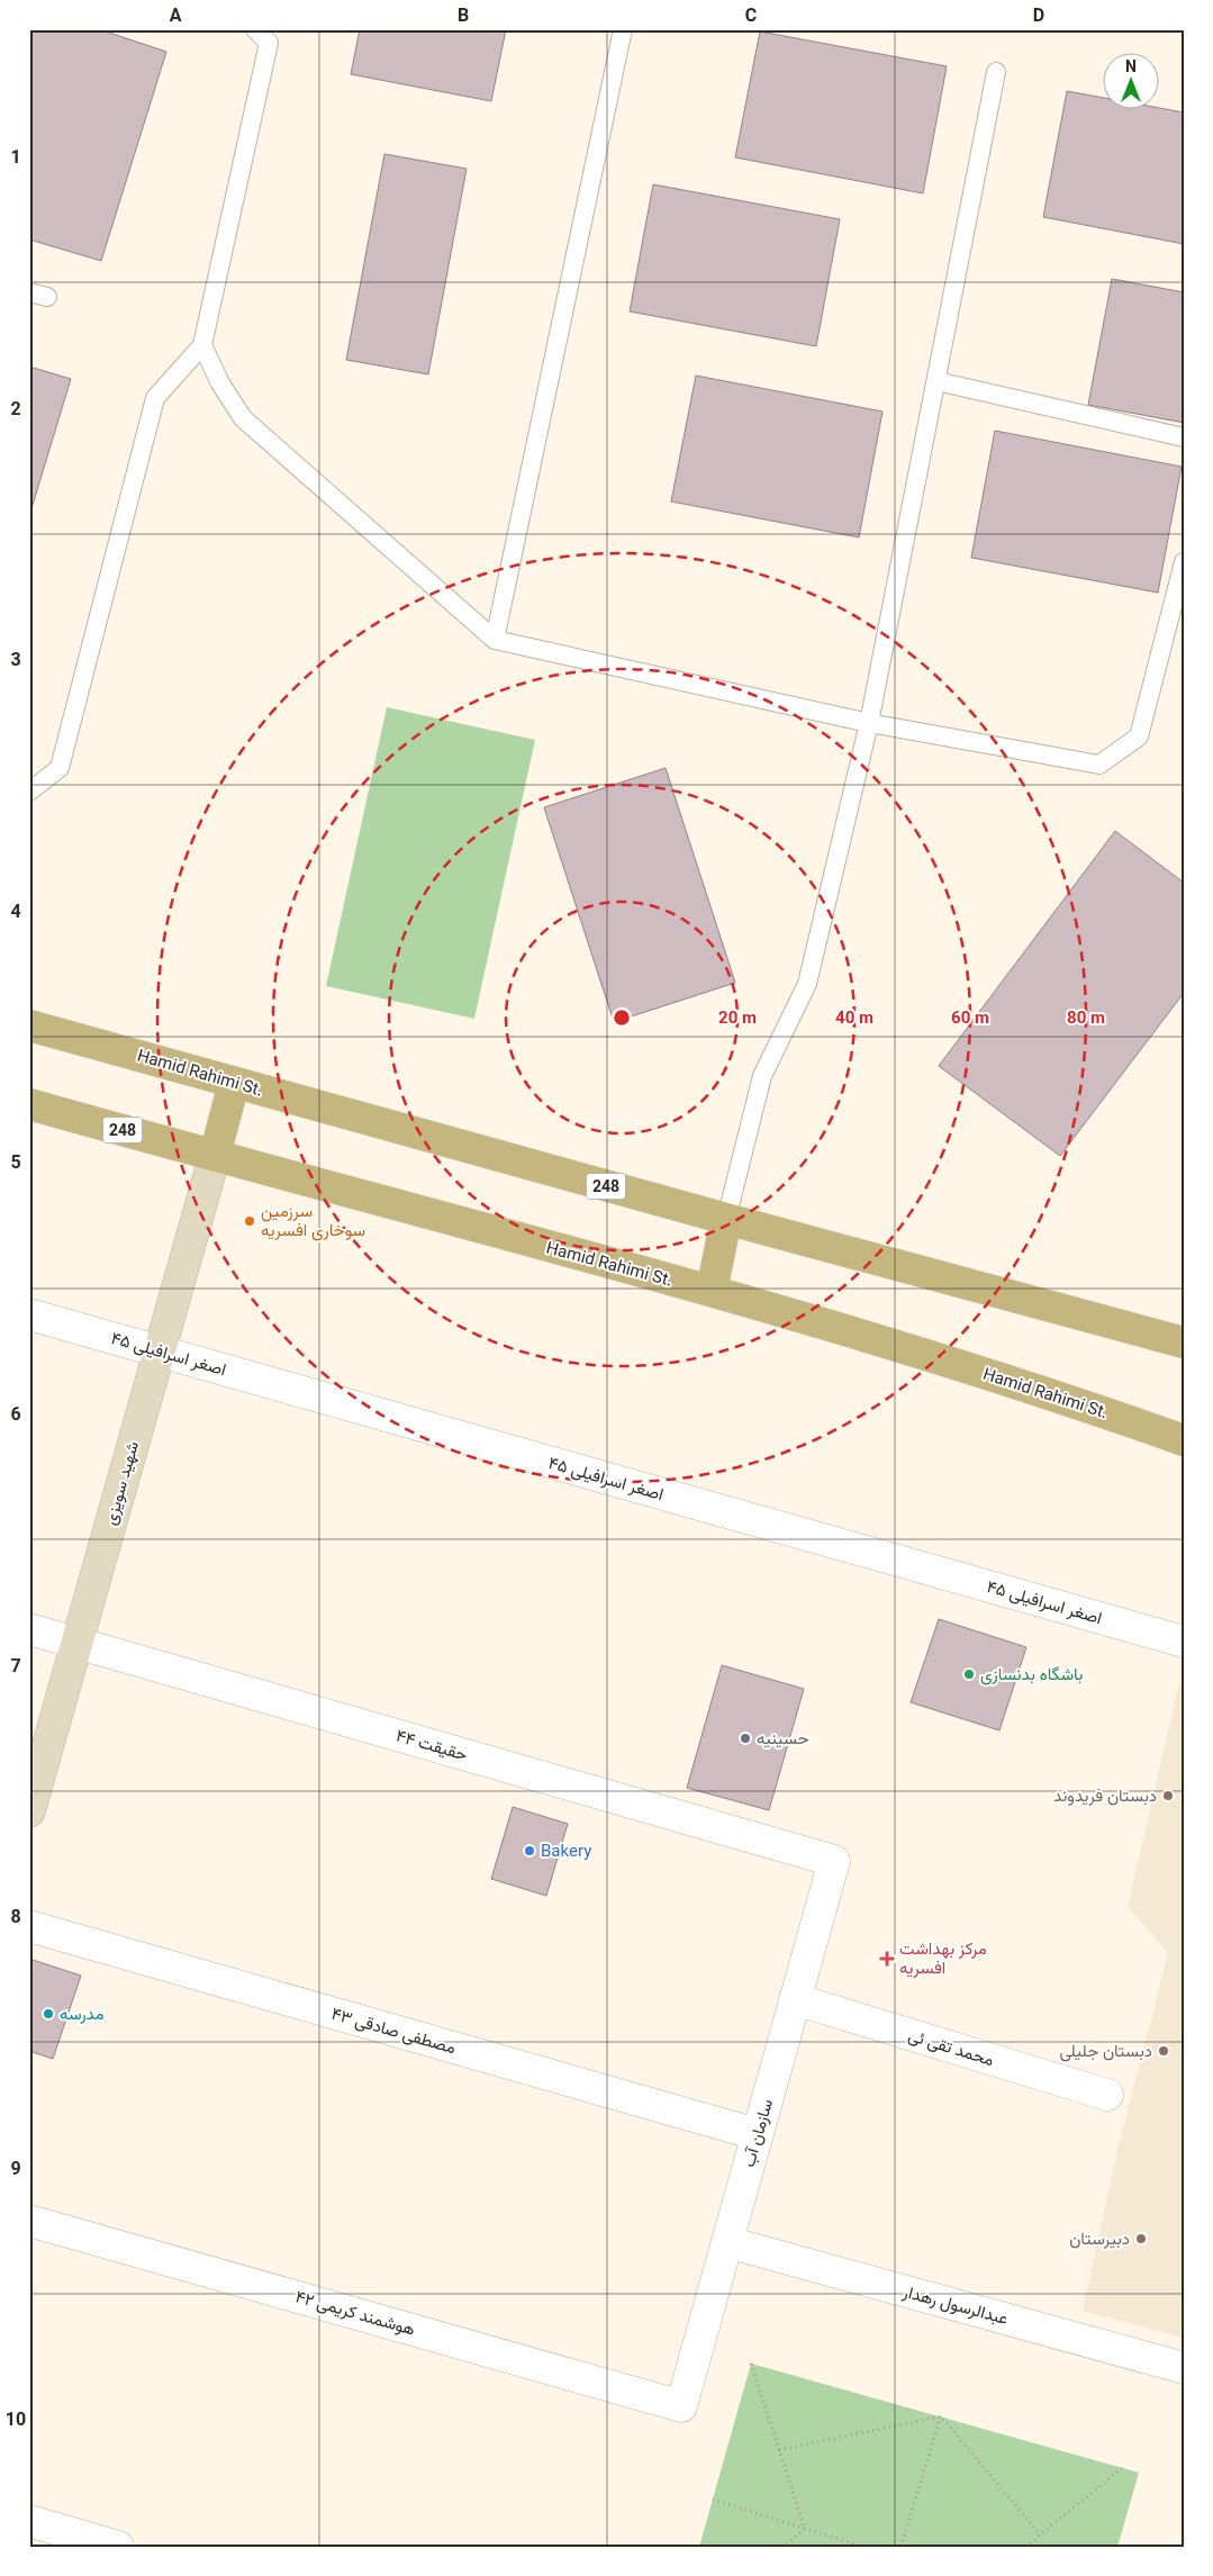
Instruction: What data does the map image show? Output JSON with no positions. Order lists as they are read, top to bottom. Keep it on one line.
{"streets":{"main road":["Hamid Rahimi St.","248","شهید سویزی"],"street":["اصغر اسرافیلی ۴۵","حقیقت ۴۴","مصطفی صادقی ۴۳","محمد تقی ئی","سازمان آب","عبدالرسول رهدار","هوشمند کریمی ۴۲"]},"crossings":[["Hamid Rahimi St.","شهید سویزی"],["اصغر اسرافیلی ۴۵","شهید سویزی"],["شهید سویزی","حقیقت ۴۴"],["حقیقت ۴۴","سازمان آب"],["مصطفی صادقی ۴۳","سازمان آب"],["محمد تقی ئی","سازمان آب"],["سازمان آب","عبدالرسول رهدار"],["سازمان آب","هوشمند کریمی ۴۲"]],"places":{"other":["سرزمین سوخاری افسریه","باشگاه بدنسازی","حسینیه","دبستان فریدوند","Bakery","مدرسه","دبستان جلیلی","دبیرستان"],"health":["مرکز بهداشت افسریه"]},"north":"top","grid":{"columns":["A","B","C","D"],"rows":["1","2","3","4","5","6","7","8","9","10"]},"rings":["20 m","40 m","60 m","80 m"]}
